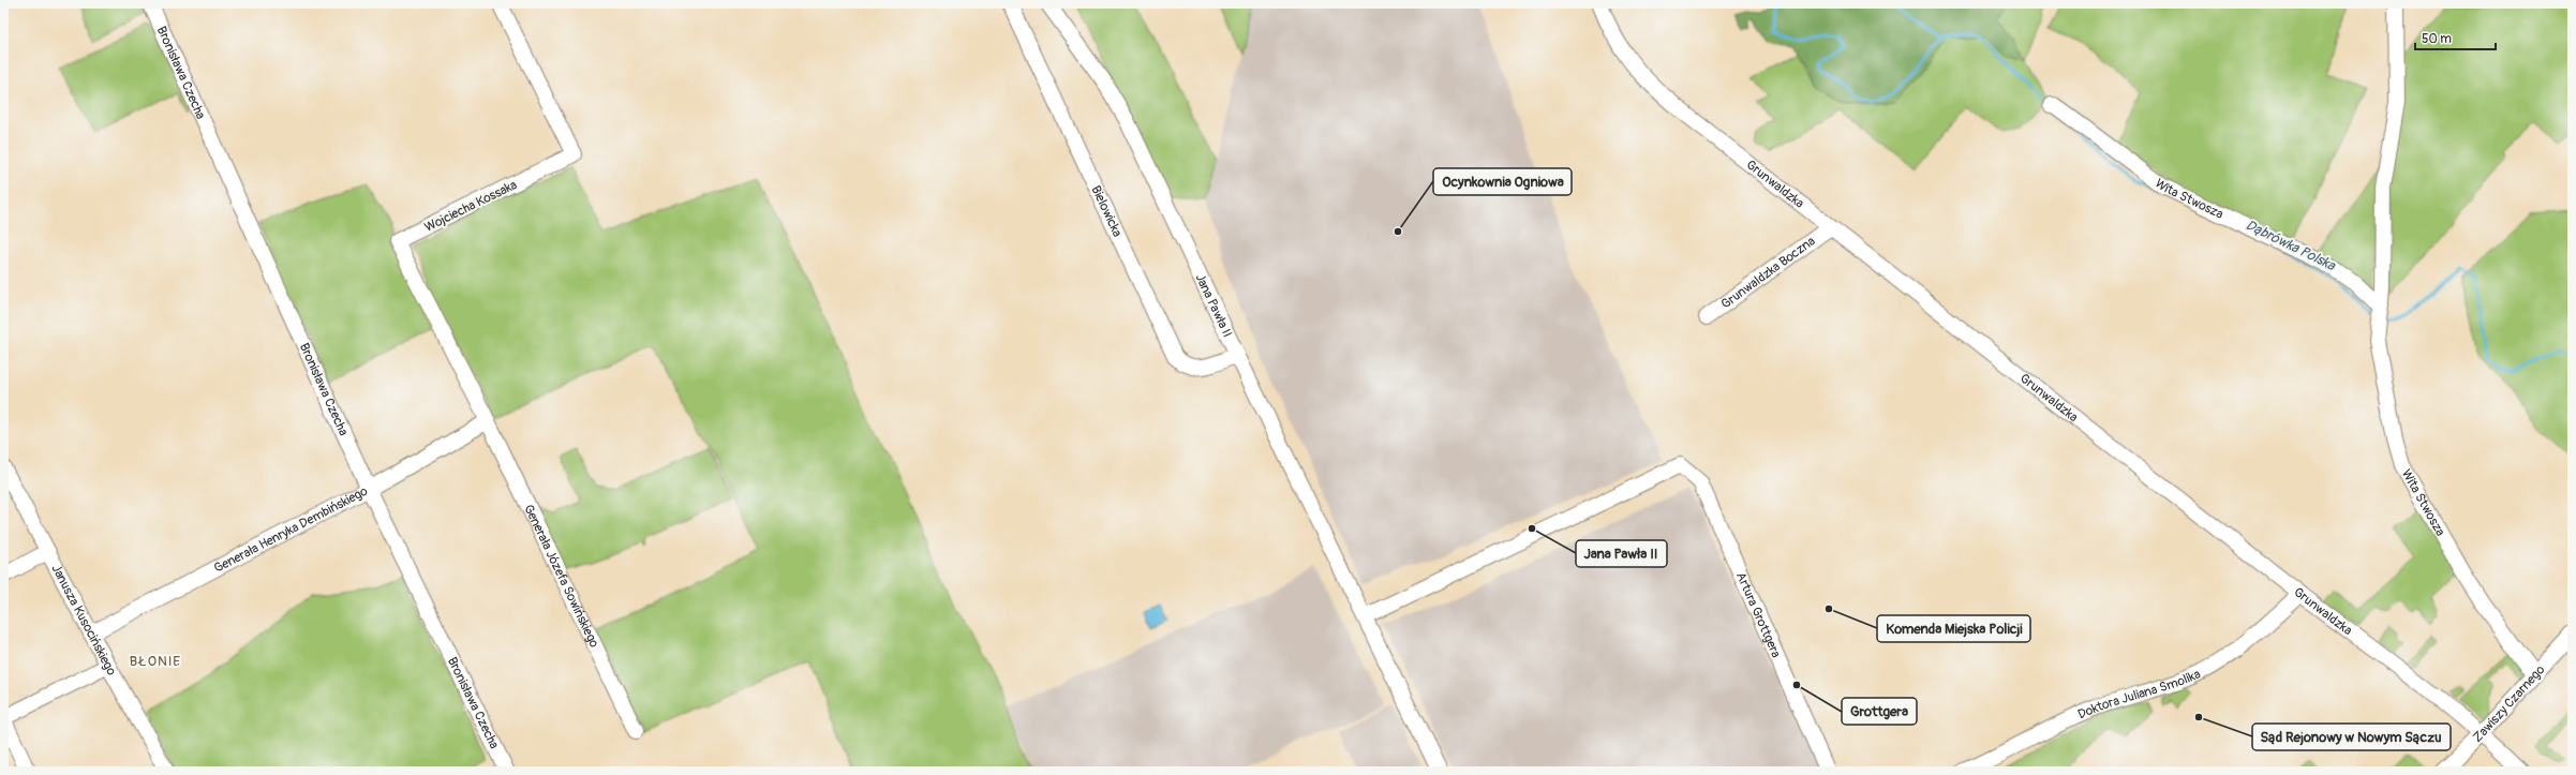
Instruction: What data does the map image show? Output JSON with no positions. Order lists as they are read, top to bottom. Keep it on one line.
{"streets":{"street":["Bronisława Czecha","Grunwaldzka","Wita Stwosza","Wojciecha Kossaka","Bielowicka","Grunwaldzka Boczna","Jana Pawła II","Generała Henryka Dembińskiego","Generała Józefa Sowińskiego","Artura Grottgera","Janusza Kusocińskiego","Doktora Juliana Smolika","Zawiszy Czarnego"]},"crossings":[["Bronisława Czecha","Generała Henryka Dembińskiego"],["Grunwaldzka","Grunwaldzka Boczna"],["Grunwaldzka","Doktora Juliana Smolika"],["Grunwaldzka","Zawiszy Czarnego"],["Wita Stwosza","Zawiszy Czarnego"],["Wojciecha Kossaka","Generała Henryka Dembińskiego"],["Wojciecha Kossaka","Generała Józefa Sowińskiego"],["Bielowicka","Jana Pawła II"],["Jana Pawła II","Artura Grottgera"],["Generała Henryka Dembińskiego","Generała Józefa Sowińskiego"],["Generała Henryka Dembińskiego","Janusza Kusocińskiego"]],"districts":["BŁONIE"],"water":["Dąbrówka Polska"],"places":["Ocynkownia Ogniowa","Jana Pawła II","Komenda Miejska Policji","Grottgera","Sąd Rejonowy w Nowym Sączu"],"scale_bar":"50 m"}
